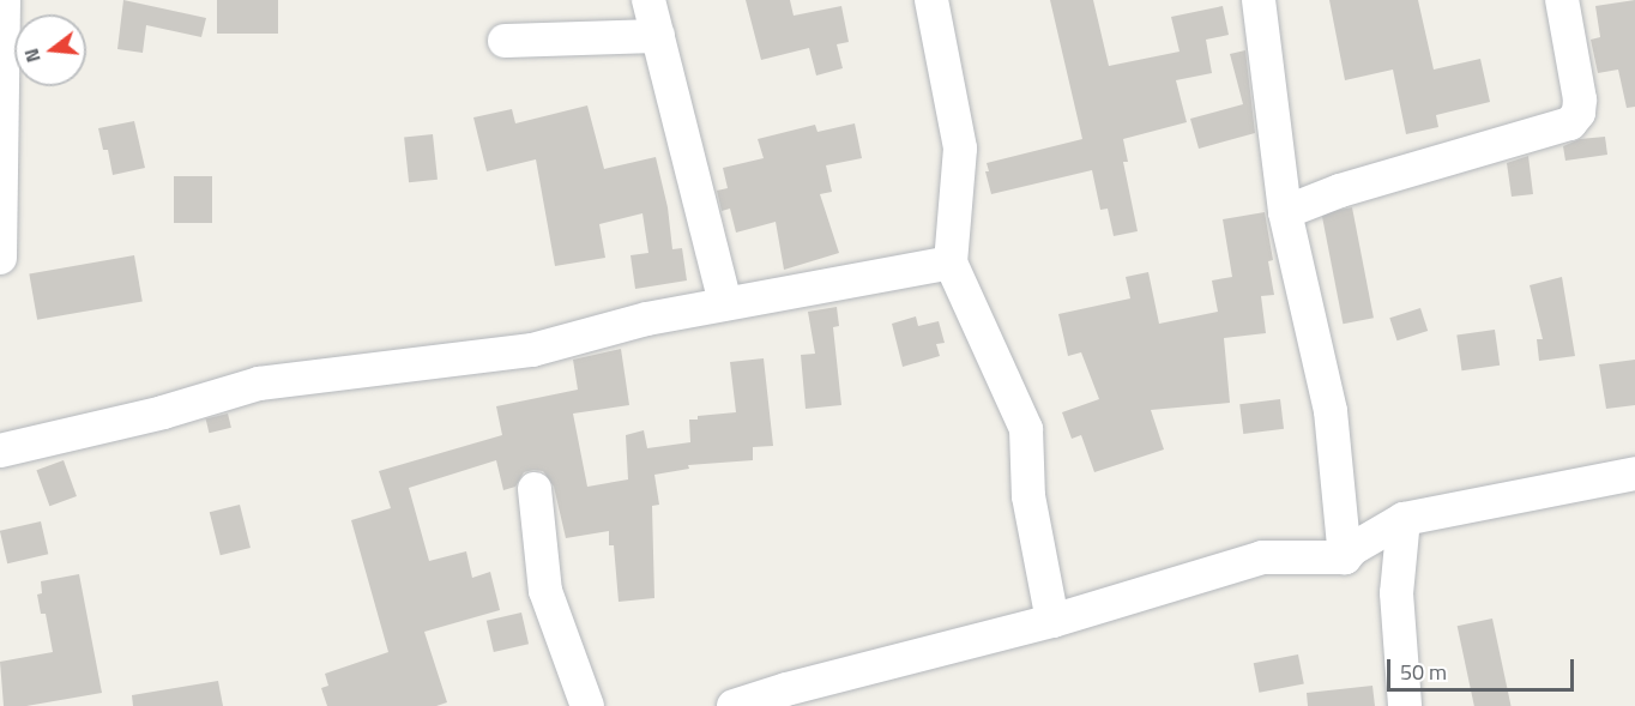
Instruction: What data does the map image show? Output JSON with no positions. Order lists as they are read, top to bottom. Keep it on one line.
{"scale_bar":"50 m","north":"left"}
